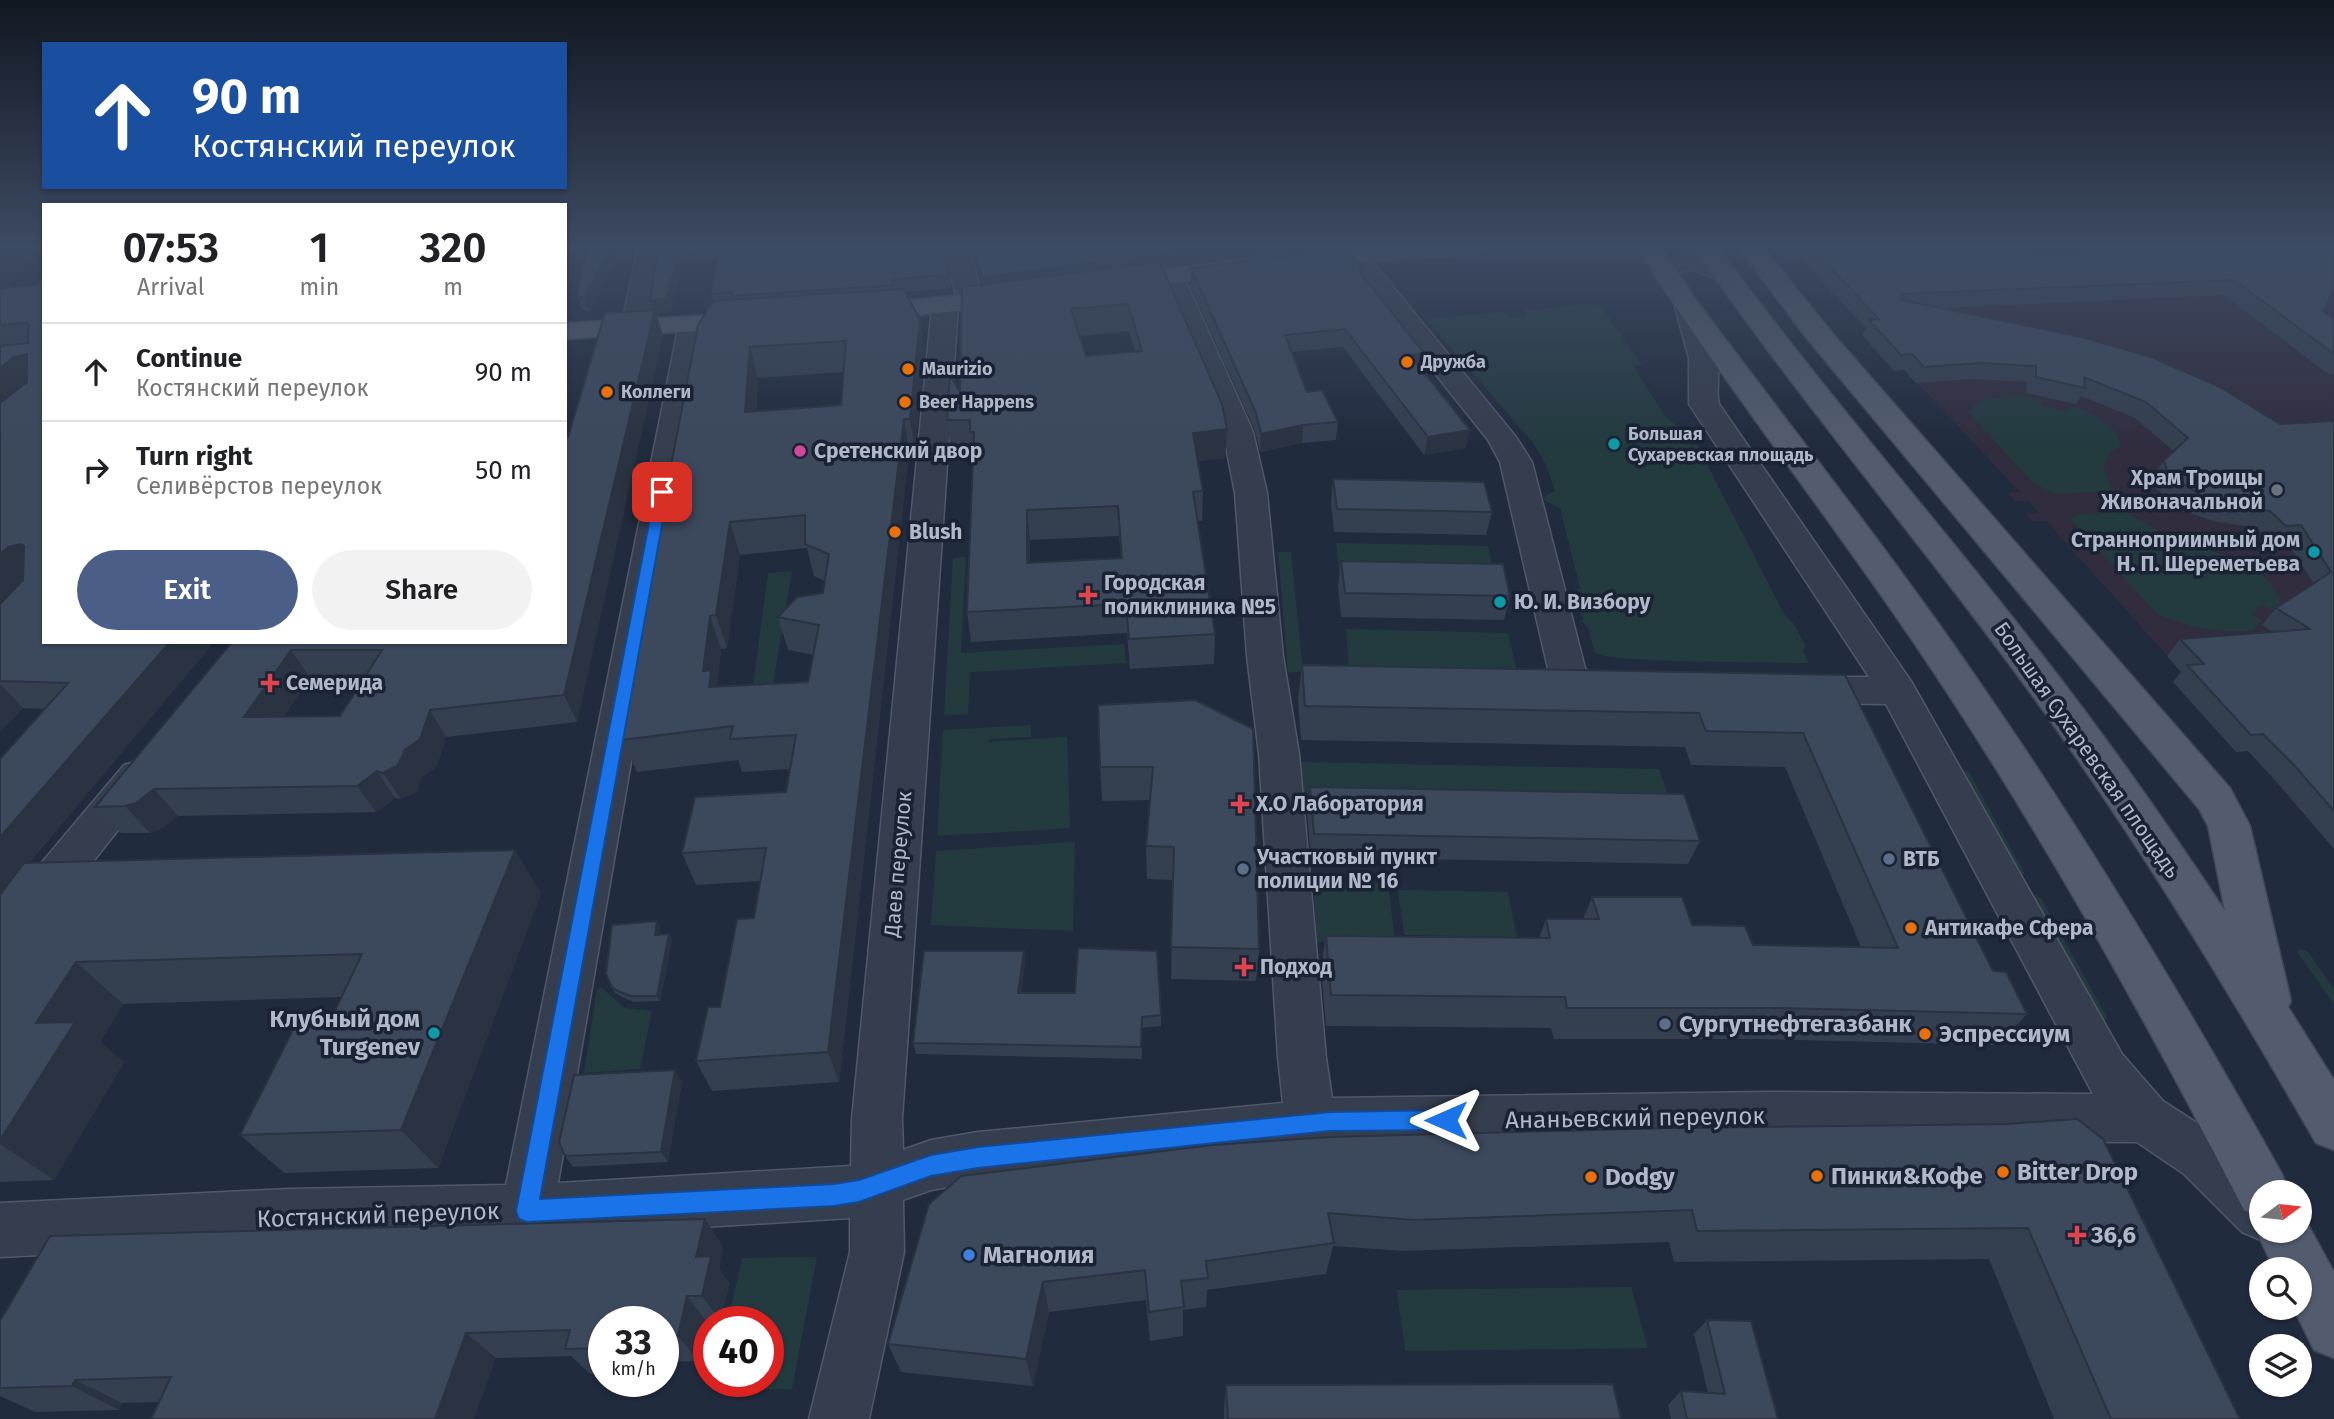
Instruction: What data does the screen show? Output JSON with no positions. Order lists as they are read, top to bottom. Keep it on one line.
{"streets":{"main road":["Большая Сухаревская площадь"],"street":["Даев переулок","Ананьевский переулок","Костянский переулок"]},"crossings":[["Даев переулок","Ананьевский переулок"],["Даев переулок","Костянский переулок"],["Ананьевский переулок","Костянский переулок"]],"places":{"other":["Дружба","Maurizio","Коллеги","Beer Happens","Большая Сухаревская площадь","Сретенский двор","Храм Троицы Живоначальной","Blush","Странноприимный дом Н. П. Шереметьева","Ю. И. Визбору","ВТБ","Участковый пункт полиции № 16","Антикафе Сфера","Сургутнефтегазбанк","Клубный дом Turgenev","Эспрессиум","Bitter Drop","Пинки&Кофе","Dodgy","Магнолия"],"health":["Городская поликлиника №5","Семерида","X.O Лаборатория","Подход","36,6"]},"north":"right","page":{"turn":["90 m","Костянский переулок"],"eta":["07:53","Arrival","1","min","320","m"],"list":[{"name":"Continue","note":"Костянский переулок","value":"90 m"},{"name":"Turn right","note":"Селивёрстов переулок","value":"50 m"}],"buttons":["Exit","Share"],"speed":"33 km/h","limit":"40"}}
